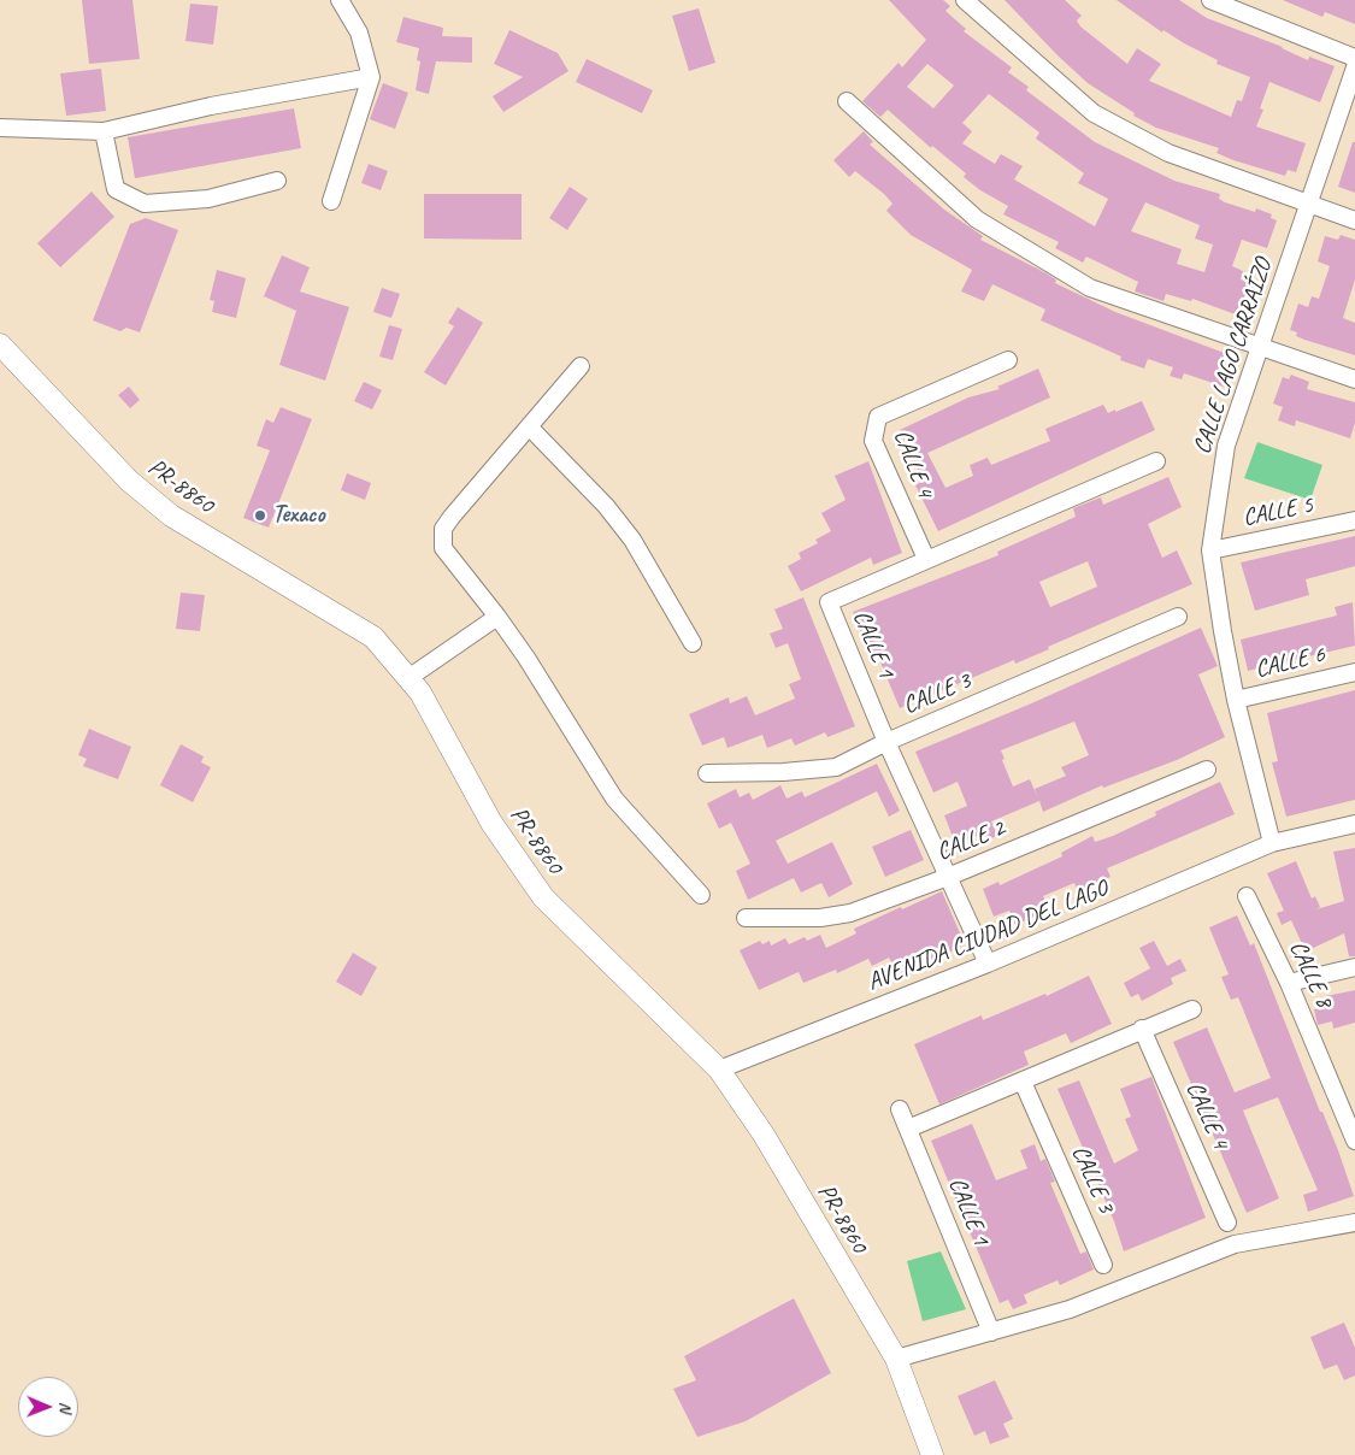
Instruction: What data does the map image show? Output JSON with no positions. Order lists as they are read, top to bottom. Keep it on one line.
{"streets":{"street":["CALLE LAGO CARRAÍZO","CALLE 4","PR-8860","CALLE 5","CALLE 1","CALLE 6","CALLE 3","CALLE 2","AVENIDA CIUDAD DEL LAGO","CALLE 8"]},"crossings":[["CALLE LAGO CARRAÍZO","CALLE 5"],["CALLE LAGO CARRAÍZO","CALLE 6"],["CALLE LAGO CARRAÍZO","AVENIDA CIUDAD DEL LAGO"],["CALLE 4","CALLE 1"],["PR-8860","AVENIDA CIUDAD DEL LAGO"],["CALLE 1","CALLE 3"],["CALLE 1","CALLE 2"],["CALLE 1","AVENIDA CIUDAD DEL LAGO"]],"places":["Texaco"],"north":"right"}
